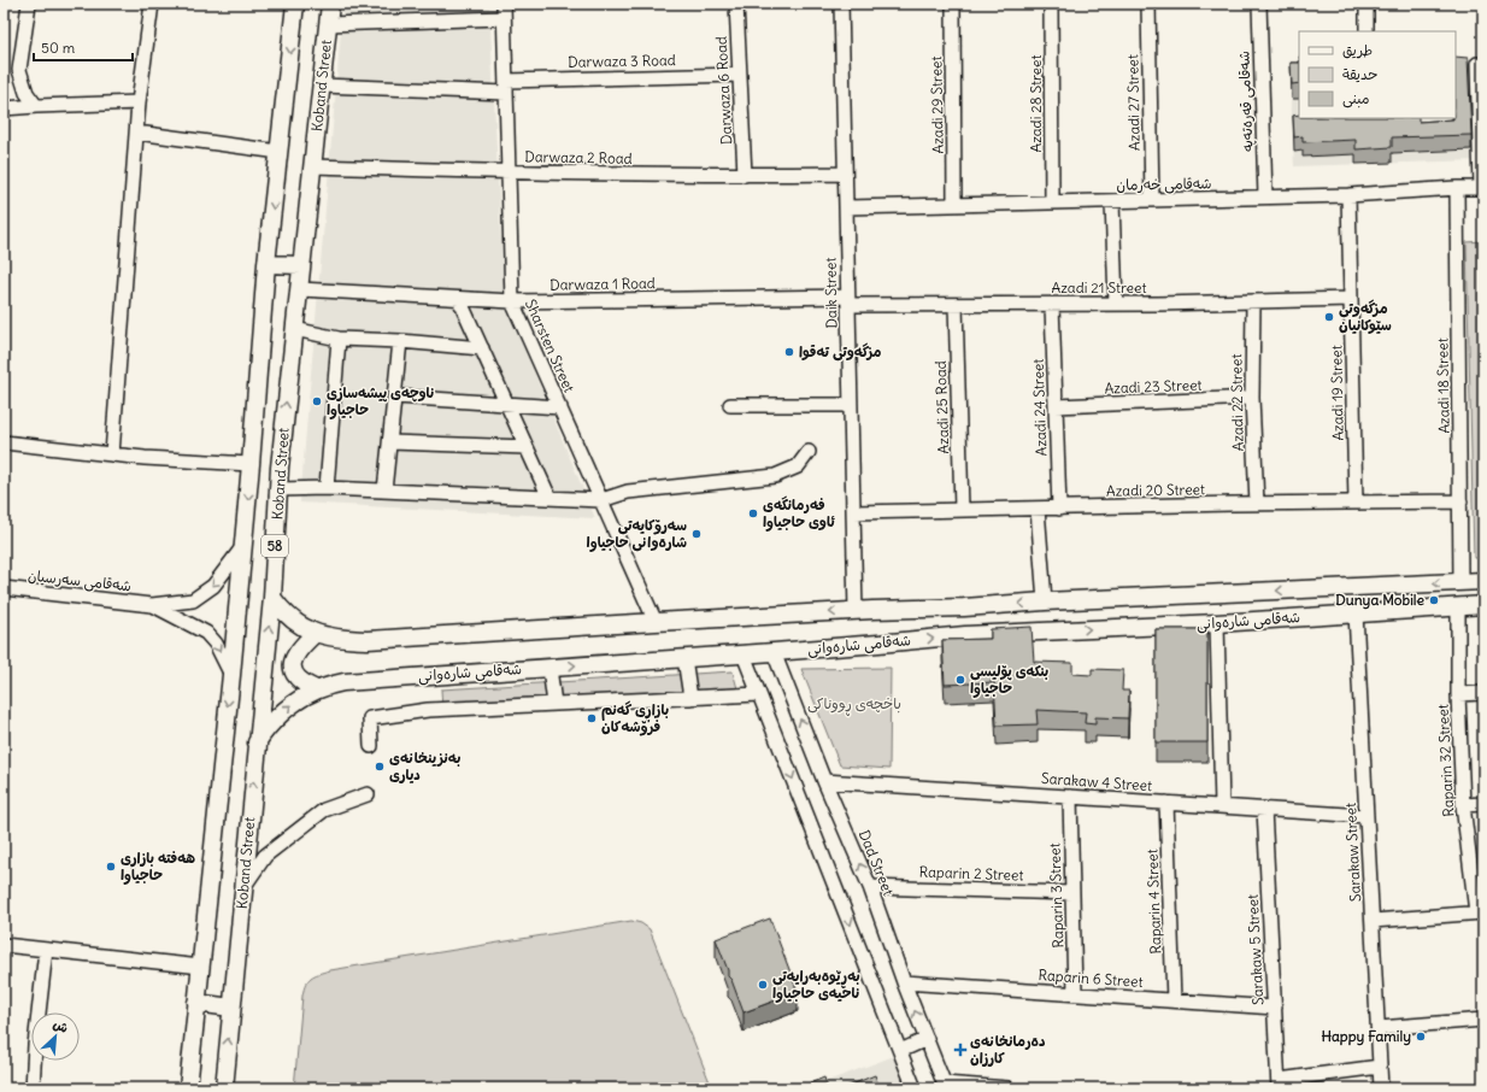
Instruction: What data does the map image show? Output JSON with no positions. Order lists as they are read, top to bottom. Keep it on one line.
{"streets":{"main road":["Koband Street","58","شەقامی شارەوانی"],"street":["Darwaza 3 Road","Darwaza 6 Road","شەقامی قەرەتەپە","Azadi 27 Street","Azadi 28 Street","Azadi 29 Street","Darwaza 2 Road","شەقامی خەرمان","Darwaza 1 Road","Azadi 21 Street","Daik Street","Sharsten Street","Azadi 18 Street","Azadi 23 Street","Azadi 19 Street","Azadi 22 Street","Azadi 25 Road","Azadi 24 Street","Azadi 20 Street","شەقامی سەرسیان","Raparin 32 Street","Sarakaw 4 Street","Sarakaw Street","Dad Street","Raparin 2 Street","Raparin 3 Street","Raparin 4 Street","Sarakaw 5 Street","Raparin 6 Street"]},"crossings":[["Darwaza 3 Road","Koband Street"],["Darwaza 3 Road","Darwaza 6 Road"],["Darwaza 3 Road","Sharsten Street"],["Koband Street","Darwaza 2 Road"],["Koband Street","Darwaza 1 Road"],["Koband Street","شەقامی شارەوانی"],["Darwaza 6 Road","Darwaza 2 Road"],["شەقامی قەرەتەپە","شەقامی خەرمان"],["Azadi 27 Street","شەقامی خەرمان"],["Azadi 28 Street","شەقامی خەرمان"],["Azadi 29 Street","شەقامی خەرمان"],["Darwaza 2 Road","Daik Street"],["Darwaza 2 Road","Sharsten Street"],["شەقامی خەرمان","Daik Street"],["شەقامی خەرمان","Azadi 18 Street"],["شەقامی خەرمان","Azadi 19 Street"],["Darwaza 1 Road","Azadi 21 Street"],["Darwaza 1 Road","Daik Street"],["Darwaza 1 Road","Sharsten Street"],["Azadi 21 Street","Daik Street"],["Azadi 21 Street","Azadi 19 Street"],["Azadi 21 Street","Azadi 22 Street"],["Azadi 21 Street","Azadi 25 Road"],["Azadi 21 Street","Azadi 24 Street"],["Daik Street","Azadi 20 Street"],["Daik Street","شەقامی شارەوانی"],["Sharsten Street","شەقامی شارەوانی"],["Azadi 18 Street","Azadi 20 Street"],["Azadi 18 Street","شەقامی شارەوانی"],["Azadi 23 Street","Azadi 22 Street"],["Azadi 23 Street","Azadi 24 Street"],["Azadi 19 Street","Azadi 20 Street"],["Azadi 22 Street","Azadi 20 Street"],["Azadi 25 Road","Azadi 20 Street"],["Azadi 24 Street","Azadi 20 Street"],["شەقامی شارەوانی","Raparin 32 Street"],["شەقامی شارەوانی","Sarakaw Street"],["شەقامی شارەوانی","Dad Street"],["Sarakaw 4 Street","Sarakaw Street"],["Sarakaw 4 Street","Dad Street"],["Sarakaw 4 Street","Raparin 3 Street"],["Sarakaw 4 Street","Raparin 4 Street"],["Sarakaw 4 Street","Sarakaw 5 Street"],["Dad Street","Raparin 2 Street"],["Dad Street","Raparin 6 Street"],["Raparin 2 Street","Raparin 3 Street"],["Raparin 3 Street","Raparin 6 Street"],["Raparin 4 Street","Raparin 6 Street"],["Sarakaw 5 Street","Raparin 6 Street"]],"parks":["باخچەی ڕووناکی"],"places":{"other":["مزگەوتی سێوکانیان","مزگەوتی تەقوا","ناوچەی پیشەسازی حاجیاوا","فەرمانگەی ئاوی حاجیاوا","سەرۆکایەتی شارەوانی حاجیاوا","Dunya Mobile","بنکەی پۆلیسی حاجیاوا","بازاڕی گەنم فرۆشەکان","بەنزینخانەی دیاری","هەفتە بازاڕی حاجیاوا","بەڕێوەبەرایەتی ناحیەی حاجیاوا","Happy Family"],"health":["دەرمانخانەی کارزان"]},"legend":["طريق","حديقة","مبنى"],"scale_bar":"50 m","north":"top right"}
